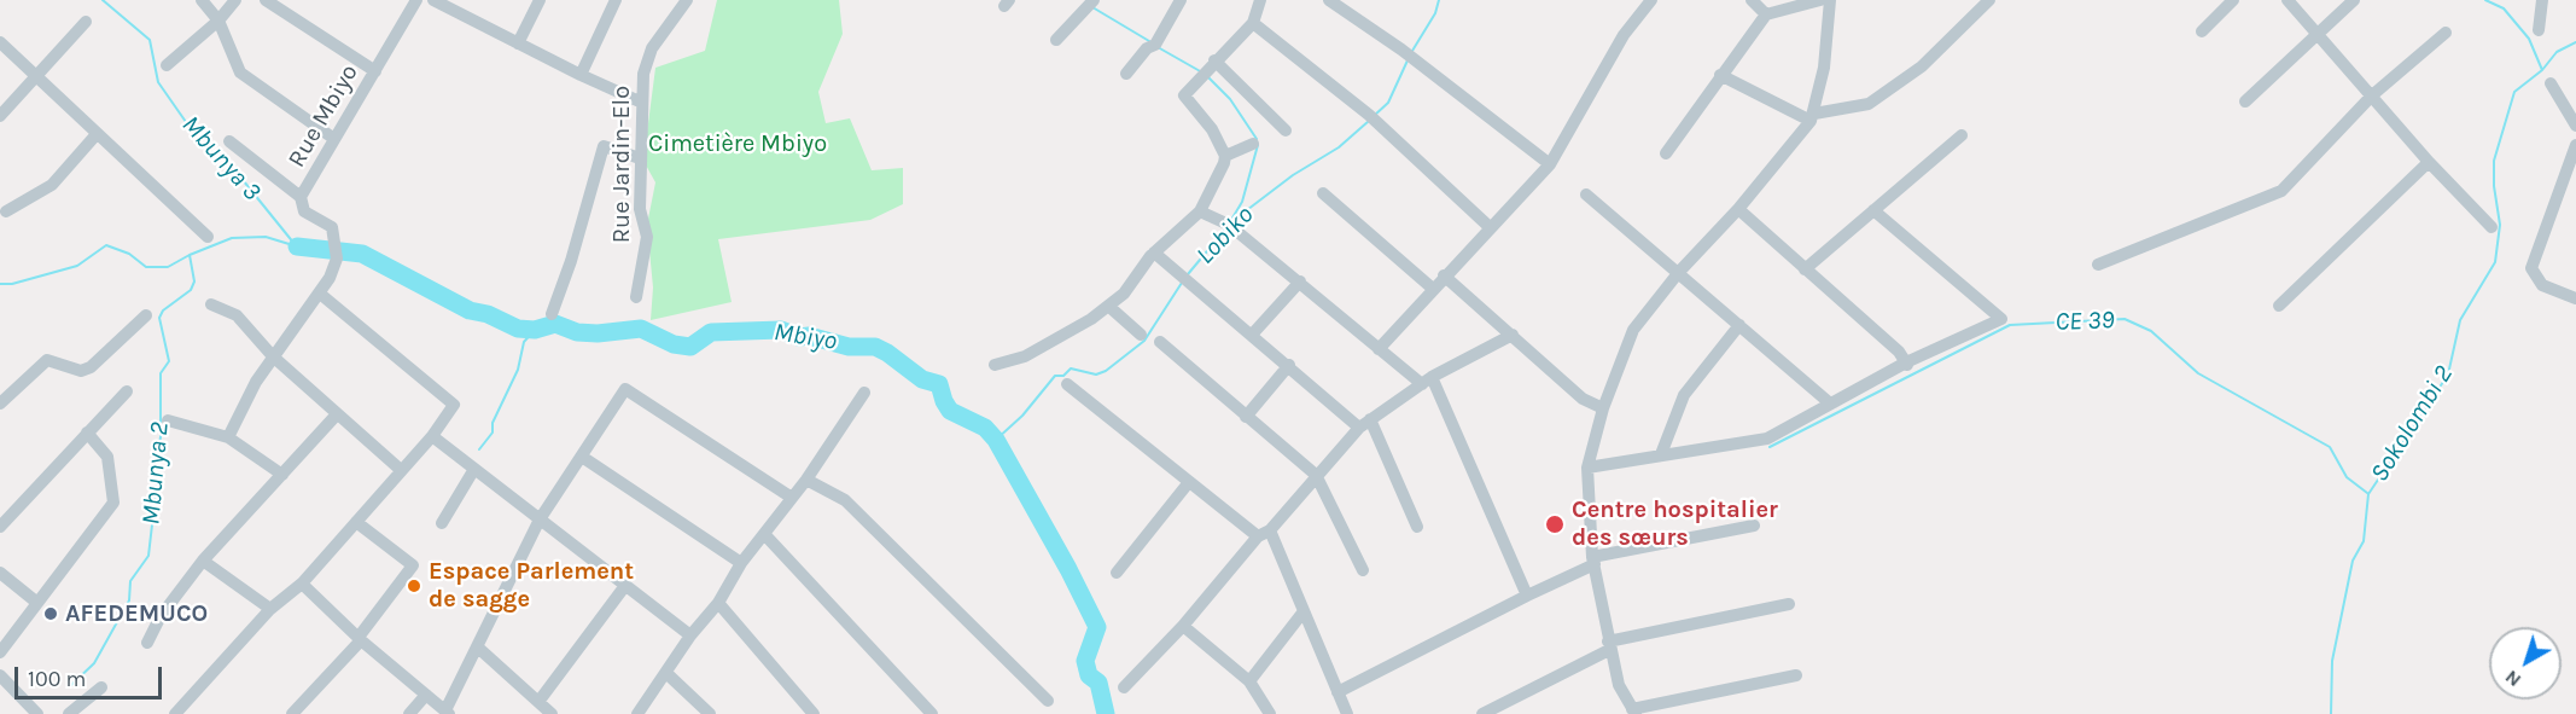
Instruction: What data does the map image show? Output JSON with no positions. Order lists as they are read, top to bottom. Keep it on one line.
{"streets":{"street":["Rue Mbiyo","Rue Jardin-Elo"]},"water":["Mbunya 3","Lobiko","CE 39","Mbiyo","Sokolombi 2","Mbunya 2"],"parks":["Cimetière Mbiyo"],"places":["Centre hospitalier des sœurs","Espace Parlement de sagge","AFEDEMUCO"],"scale_bar":"100 m","north":"bottom left"}
